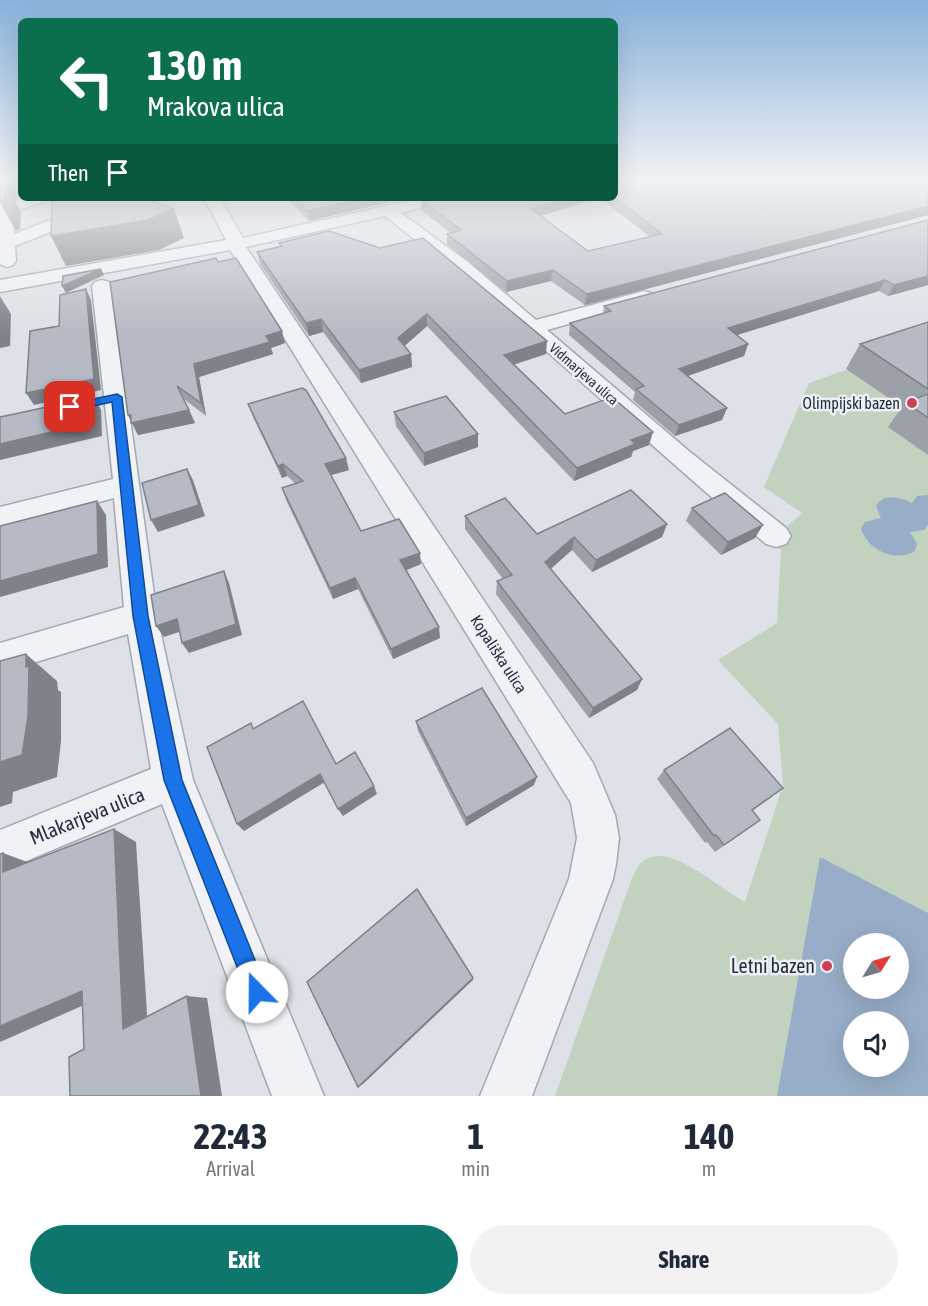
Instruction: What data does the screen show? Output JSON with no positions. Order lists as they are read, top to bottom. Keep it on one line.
{"streets":{"street":["Vidmarjeva ulica","Kopališka ulica","Mlakarjeva ulica"]},"places":["Olimpijski bazen","Letni bazen"],"north":"top right","page":{"turn":["130 m","Mrakova ulica"],"then":"Then","eta":["22:43","Arrival","1","min","140","m"],"buttons":["Exit","Share"]}}
